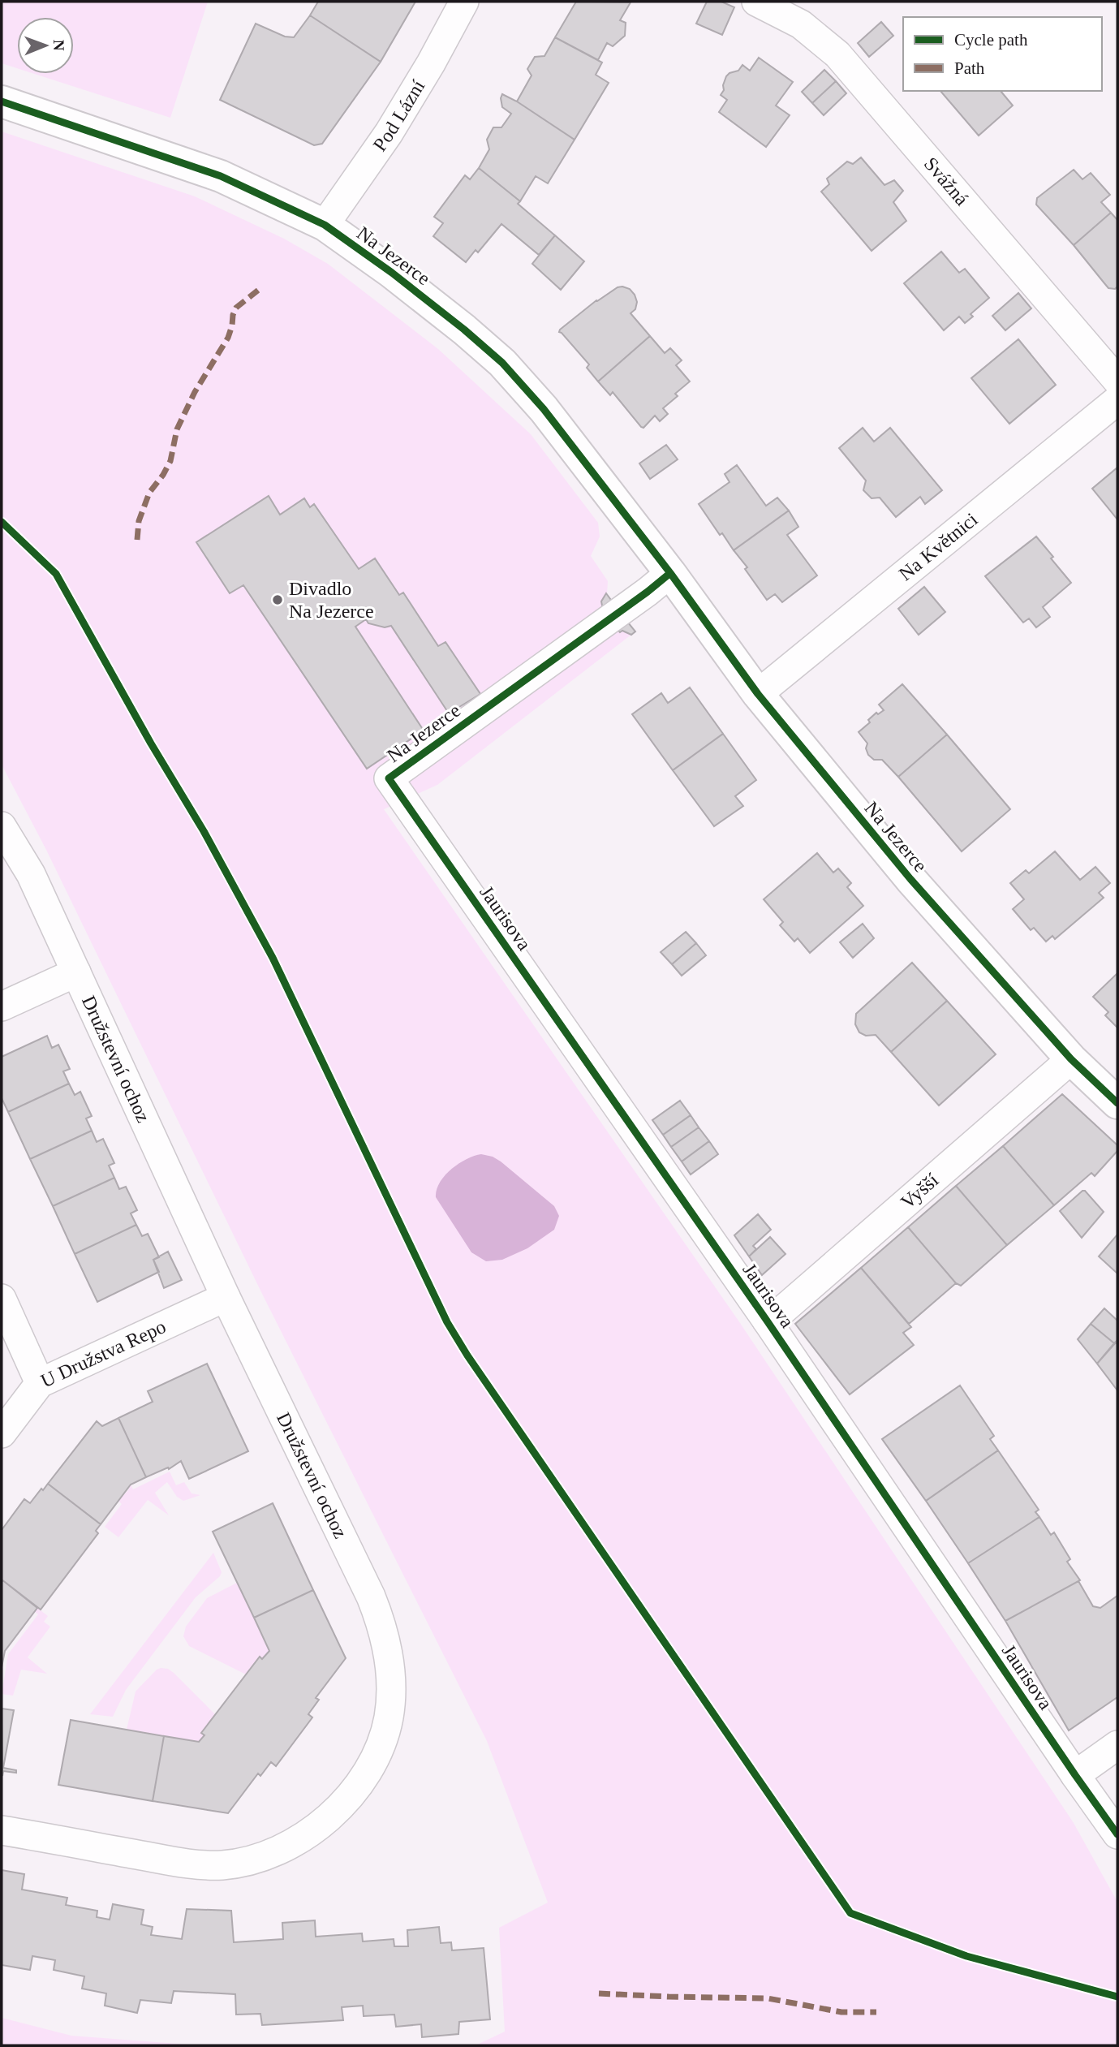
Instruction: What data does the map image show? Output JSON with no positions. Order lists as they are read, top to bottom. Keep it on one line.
{"streets":{"street":["Pod Lázní","Svážná","Na Jezerce","Na Květnici","Jaurisova","Družstevní ochoz","Vyšší","U Družstva Repo"]},"crossings":[["Pod Lázní","Na Jezerce"],["Na Jezerce","Na Květnici"],["Na Jezerce","Jaurisova"],["Na Jezerce","Vyšší"],["Jaurisova","Vyšší"],["Družstevní ochoz","U Družstva Repo"]],"places":["Divadlo Na Jezerce"],"legend":["Cycle path","Path"],"north":"right"}
